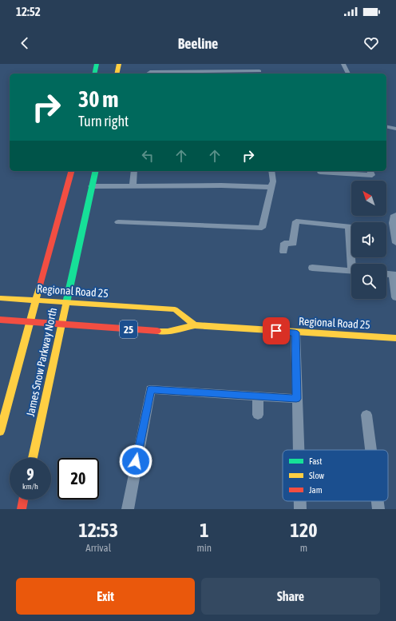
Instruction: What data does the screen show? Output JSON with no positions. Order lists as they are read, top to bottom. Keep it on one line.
{"streets":{"main road":["Regional Road 25","25","James Snow Parkway North"]},"crossings":[["Regional Road 25","James Snow Parkway North"]],"legend":["Fast","Slow","Jam"],"north":"top left","page":{"status":"12:52","header":"Beeline","turn":["30 m","Turn right"],"speed":"9 km/h","limit":"20","eta":["12:53","Arrival","1","min","120","m"],"buttons":["Exit","Share"]}}
